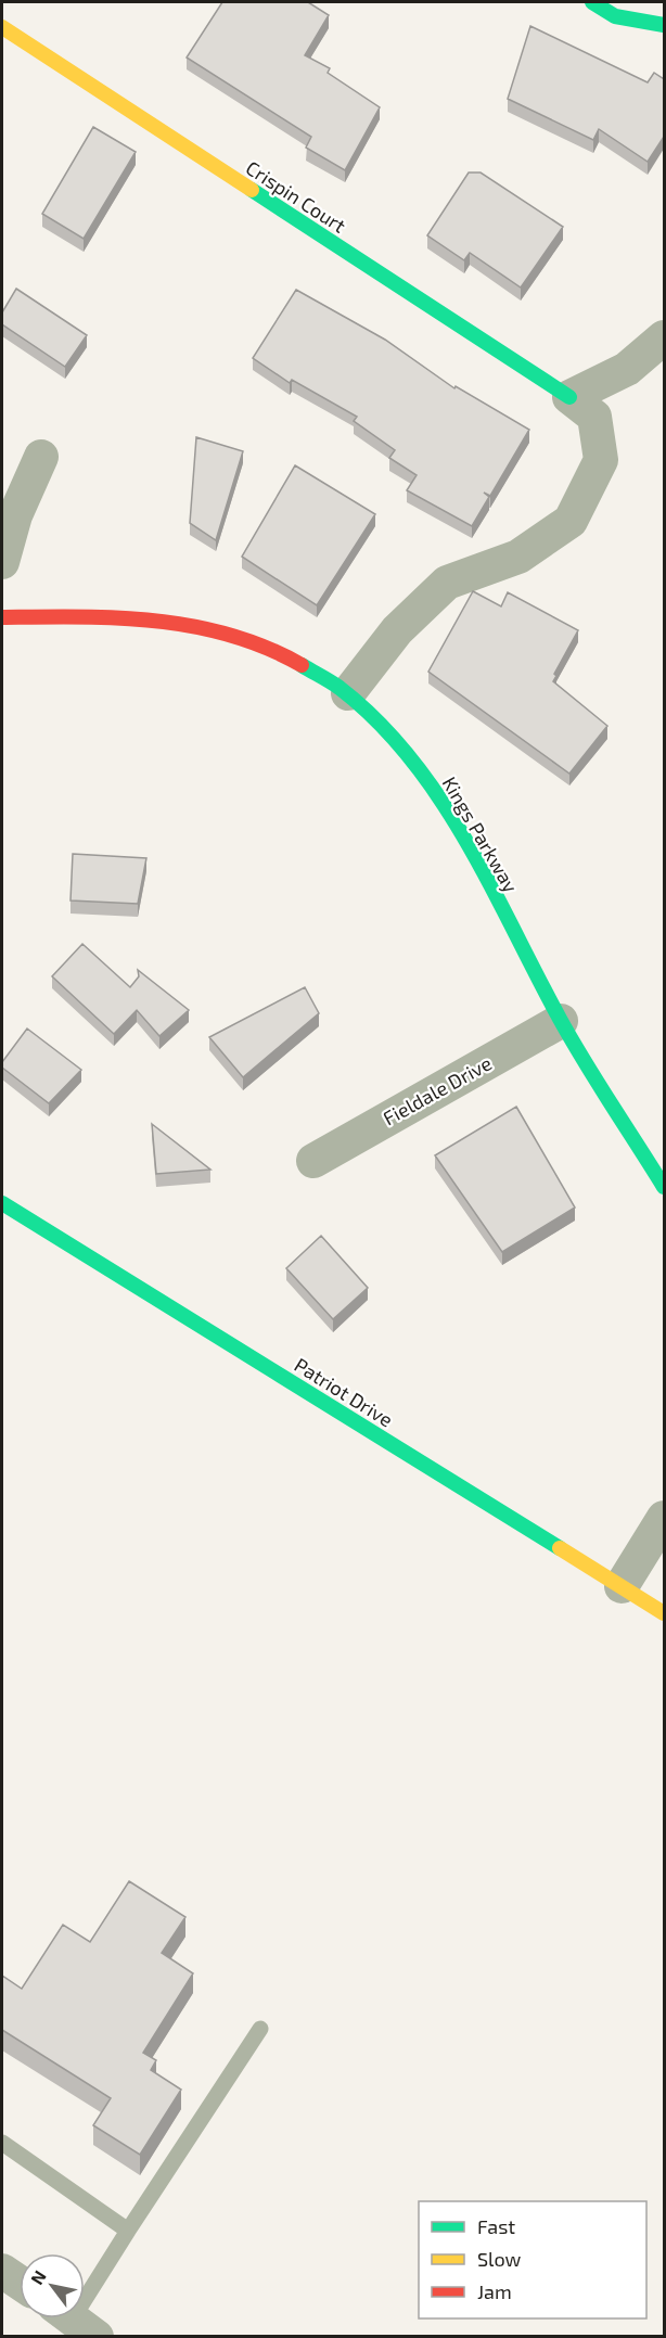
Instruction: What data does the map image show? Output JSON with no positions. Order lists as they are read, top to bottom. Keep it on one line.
{"streets":{"street":["Crispin Court","Kings Parkway","Fieldale Drive","Patriot Drive"]},"crossings":[["Kings Parkway","Fieldale Drive"]],"legend":["Fast","Slow","Jam"],"north":"top left"}
